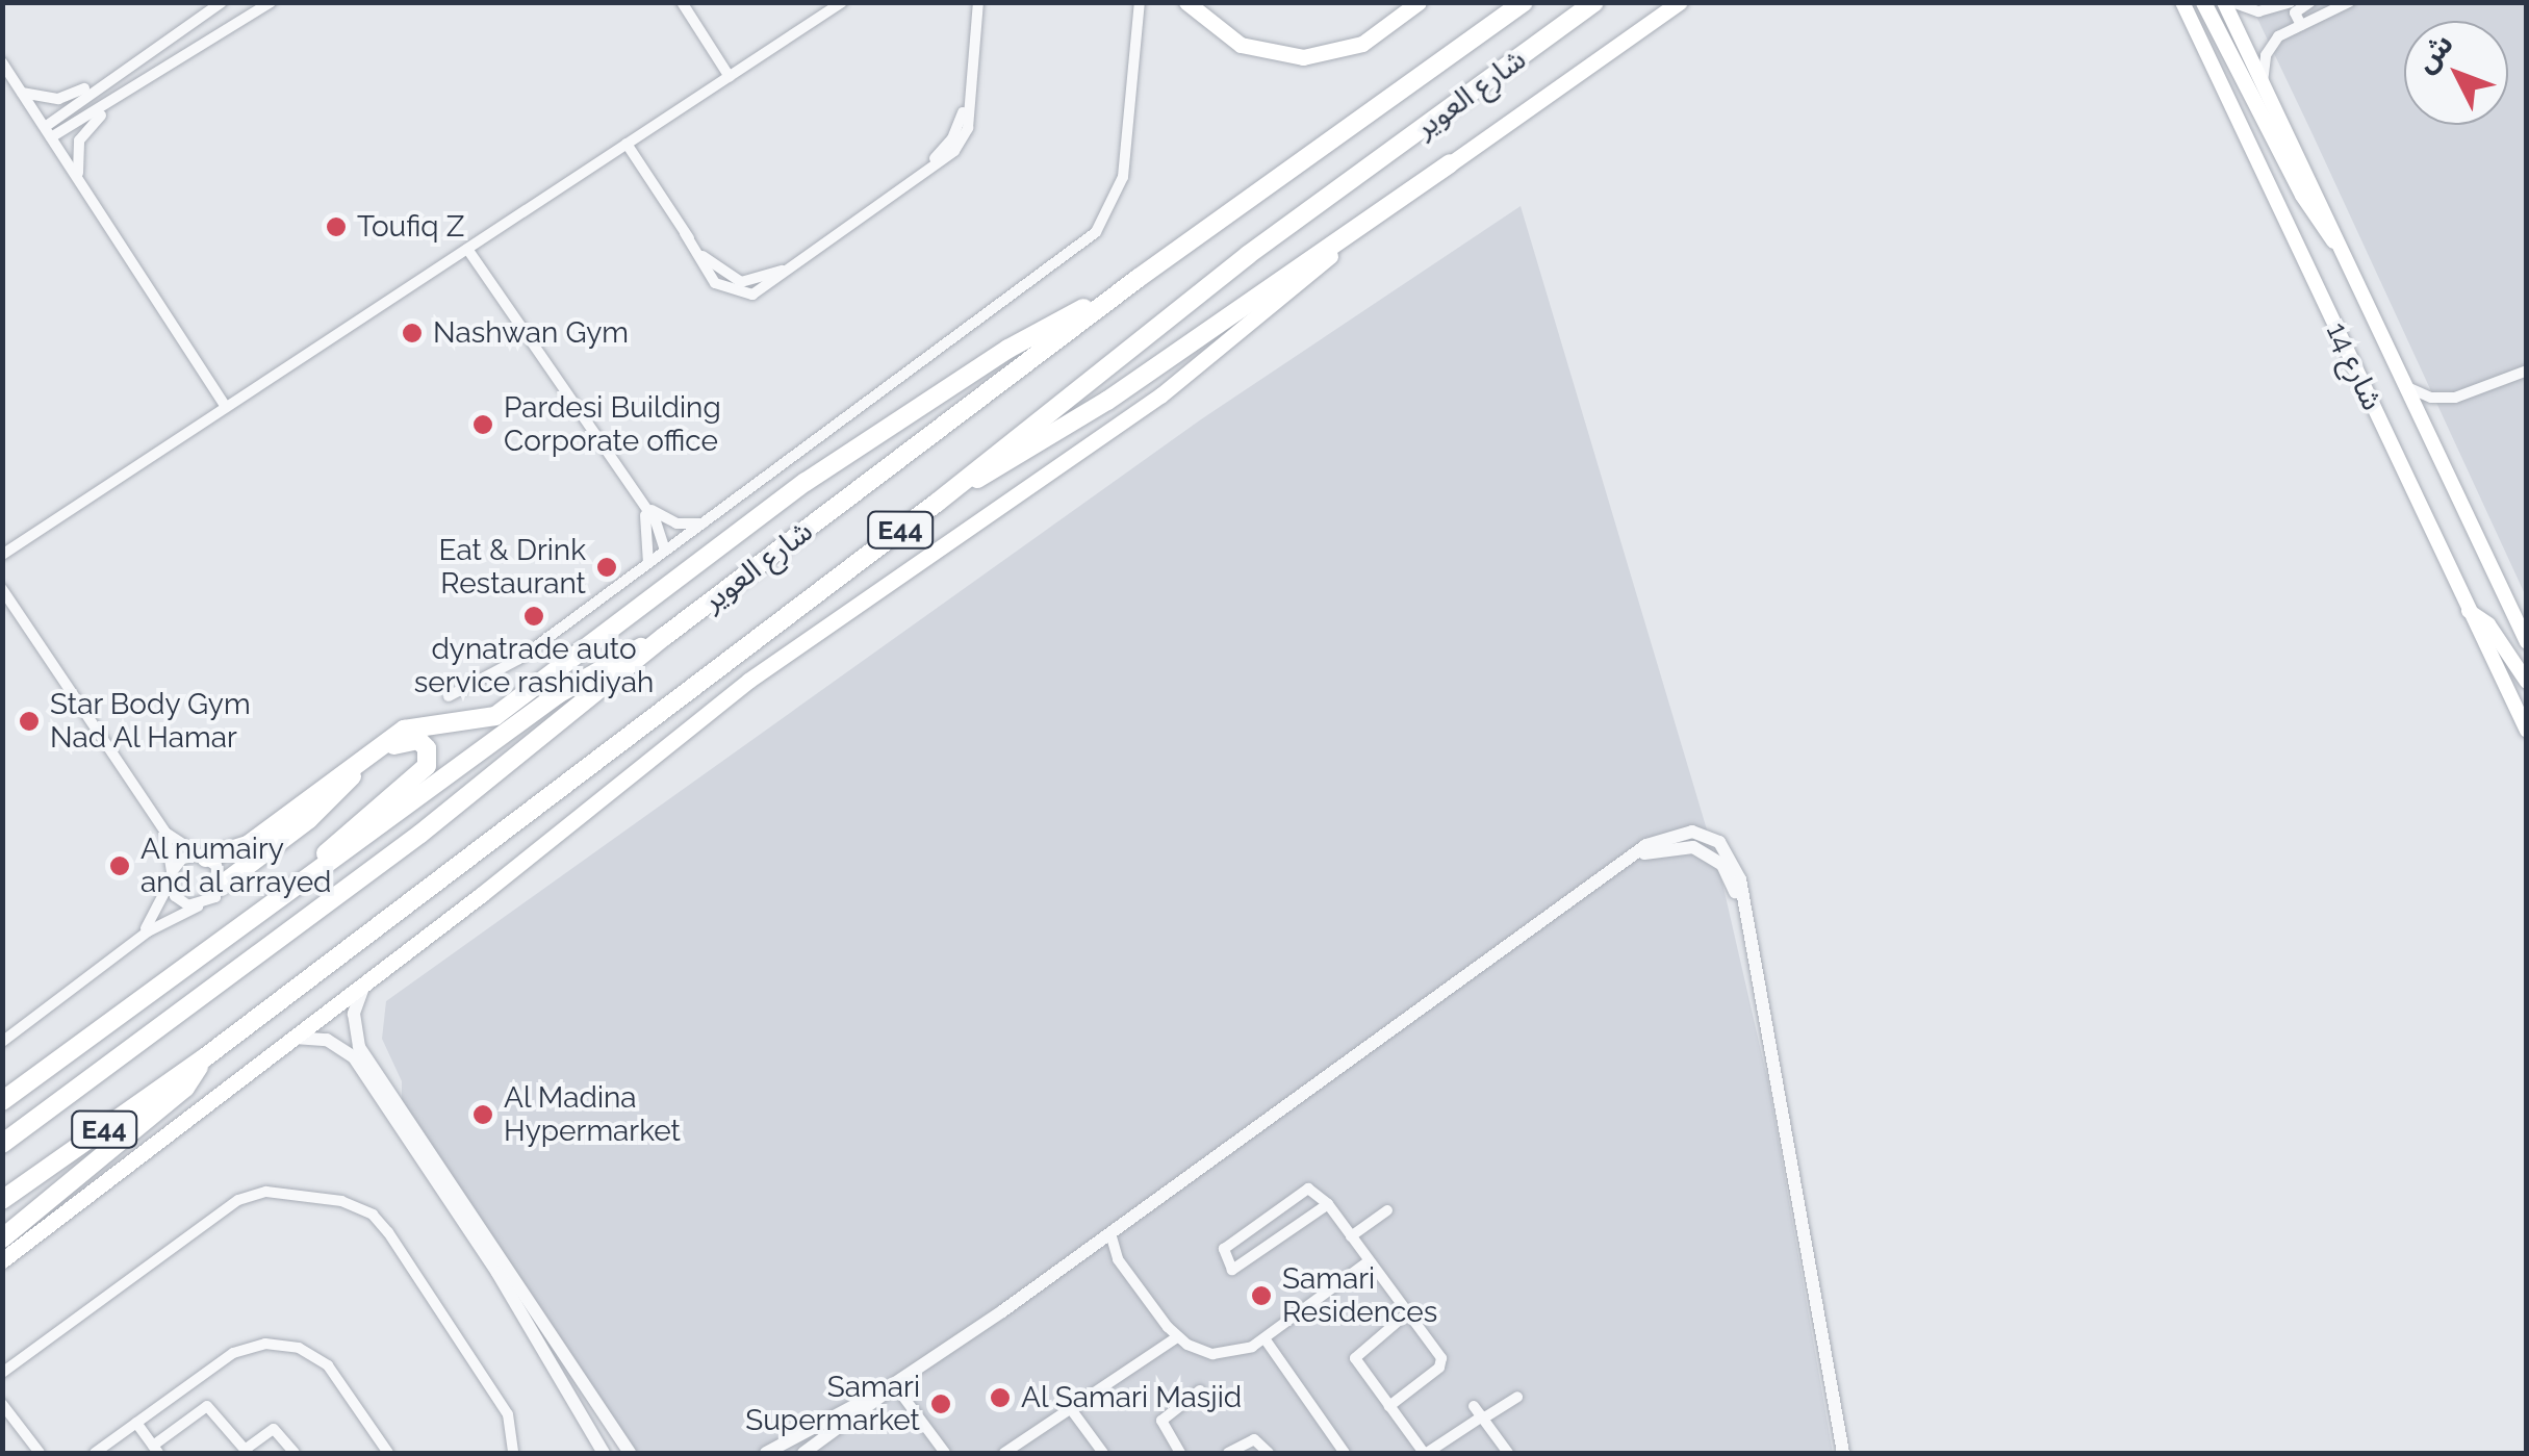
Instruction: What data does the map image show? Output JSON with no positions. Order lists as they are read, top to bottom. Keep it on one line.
{"streets":{"highway":["شارع العوير","E44"],"main road":["شارع 14"]},"crossings":[["شارع العوير","E44"]],"places":["Toufiq Z","Nashwan Gym","Pardesi Building Corporate office","Eat & Drink Restaurant","dynatrade auto service rashidiyah","Star Body Gym Nad Al Hamar","Al numairy and al arrayed","Al Madina Hypermarket","Samari Residences","Al Samari Masjid","Samari Supermarket"],"north":"top left"}
